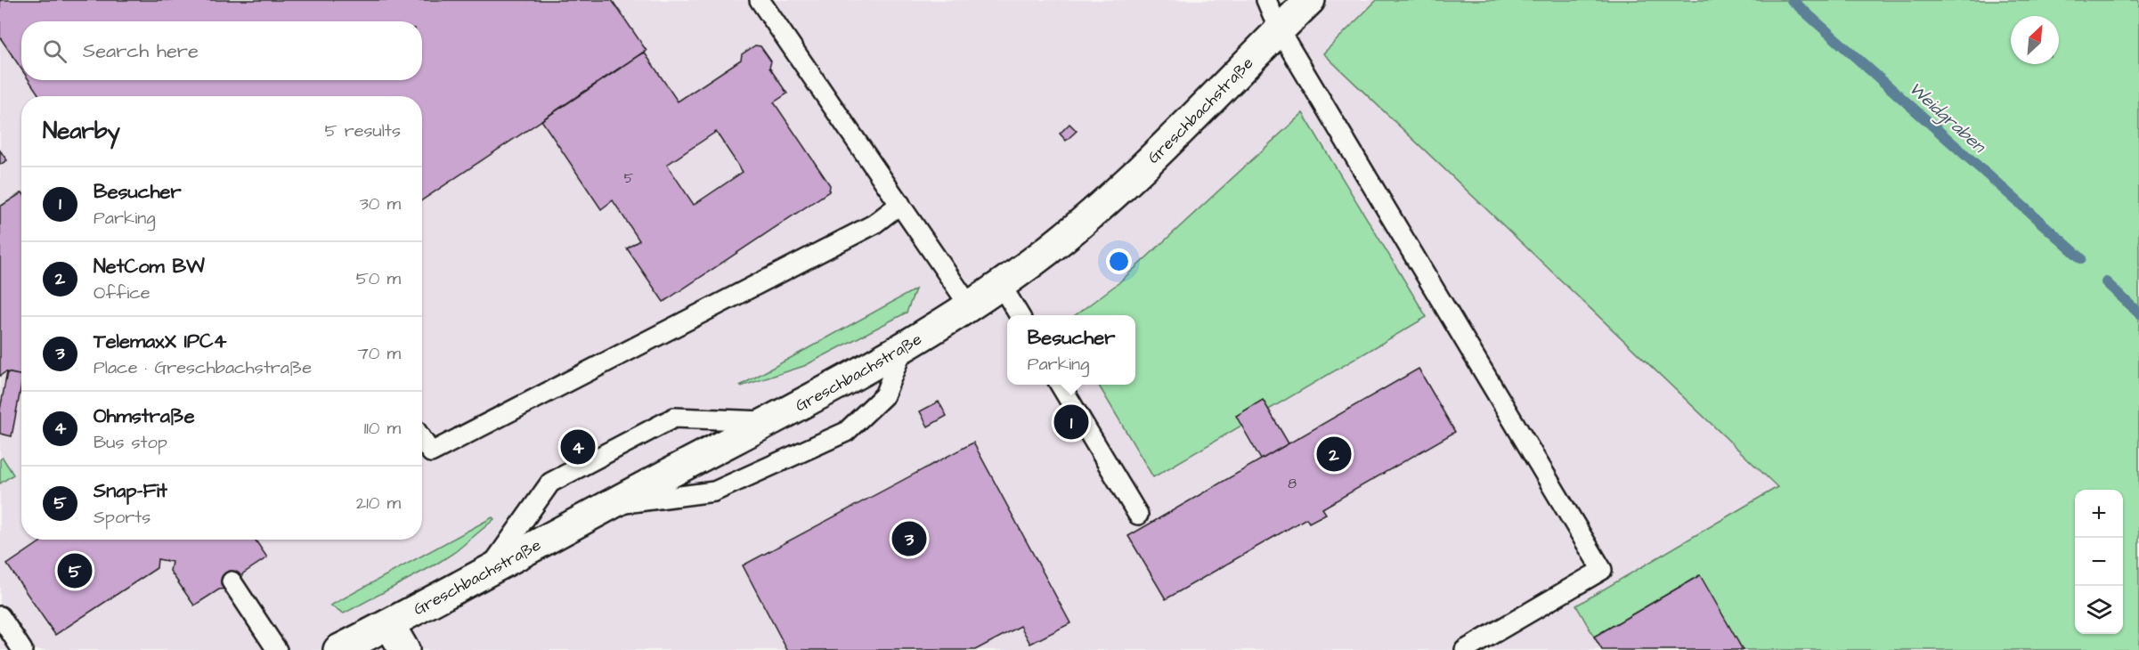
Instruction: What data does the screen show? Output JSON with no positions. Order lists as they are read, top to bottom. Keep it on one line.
{"streets":{"street":["Greschbachstraße"]},"water":["Weidgraben"],"house_numbers":["5","8"],"north":"top right","page":{"search":"Search here","heading":["Nearby","5 results"],"list":[{"mark":"1","name":"Besucher","note":"Parking","value":"30 m"},{"mark":"2","name":"NetCom BW","note":"Office","value":"50 m"},{"mark":"3","name":"TelemaxX IPC4","note":"Place · Greschbachstraße","value":"70 m"},{"mark":"4","name":"Ohmstraße","note":"Bus stop","value":"110 m"},{"mark":"5","name":"Snap-Fit","note":"Sports","value":"210 m"}],"popup":["Besucher","Parking"],"pins":["1","4","2","3","5"],"map_buttons":["+","−"]}}
